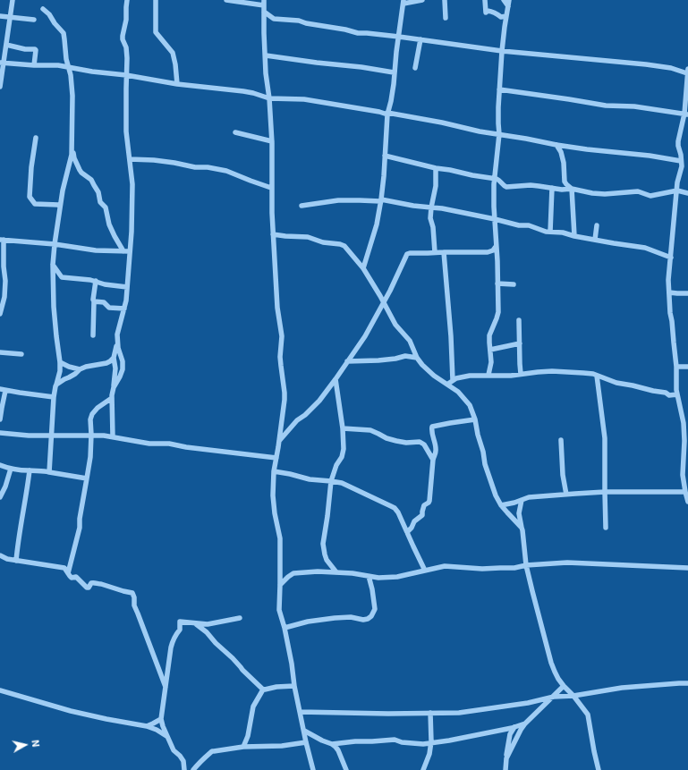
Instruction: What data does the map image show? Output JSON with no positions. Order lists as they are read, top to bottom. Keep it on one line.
{"north":"right"}
